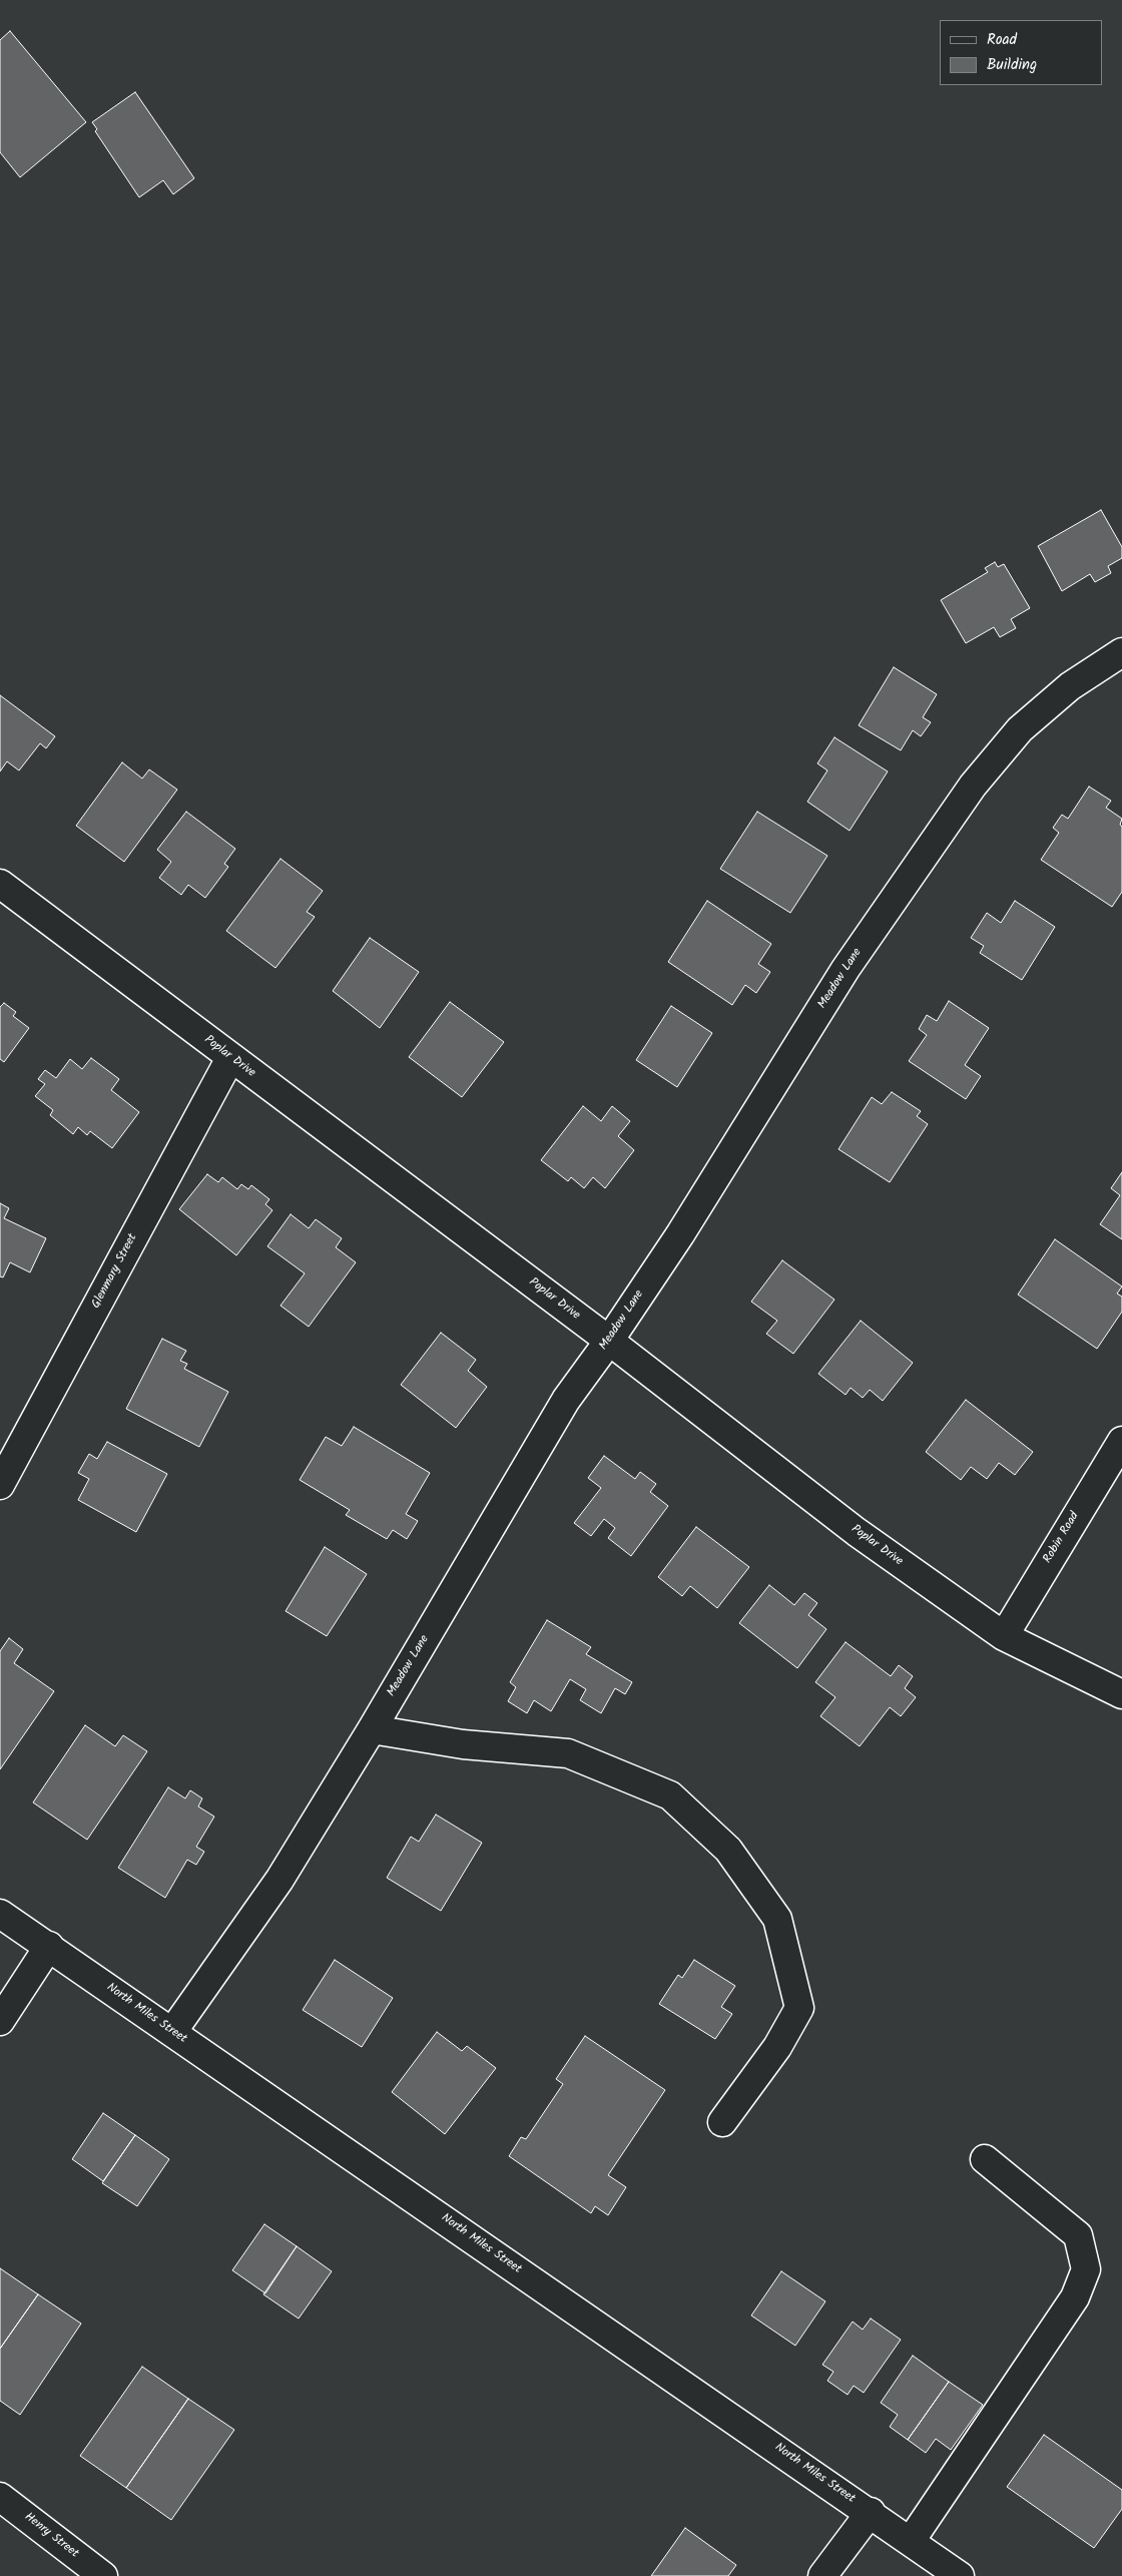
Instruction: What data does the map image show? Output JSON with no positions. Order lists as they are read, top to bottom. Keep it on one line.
{"streets":{"street":["Meadow Lane","Poplar Drive","Glenmary Street","Robin Road","North Miles Street","Henry Street"]},"crossings":[["Meadow Lane","Poplar Drive"],["Meadow Lane","North Miles Street"],["Poplar Drive","Glenmary Street"],["Poplar Drive","Robin Road"]],"legend":["Road","Building"]}
